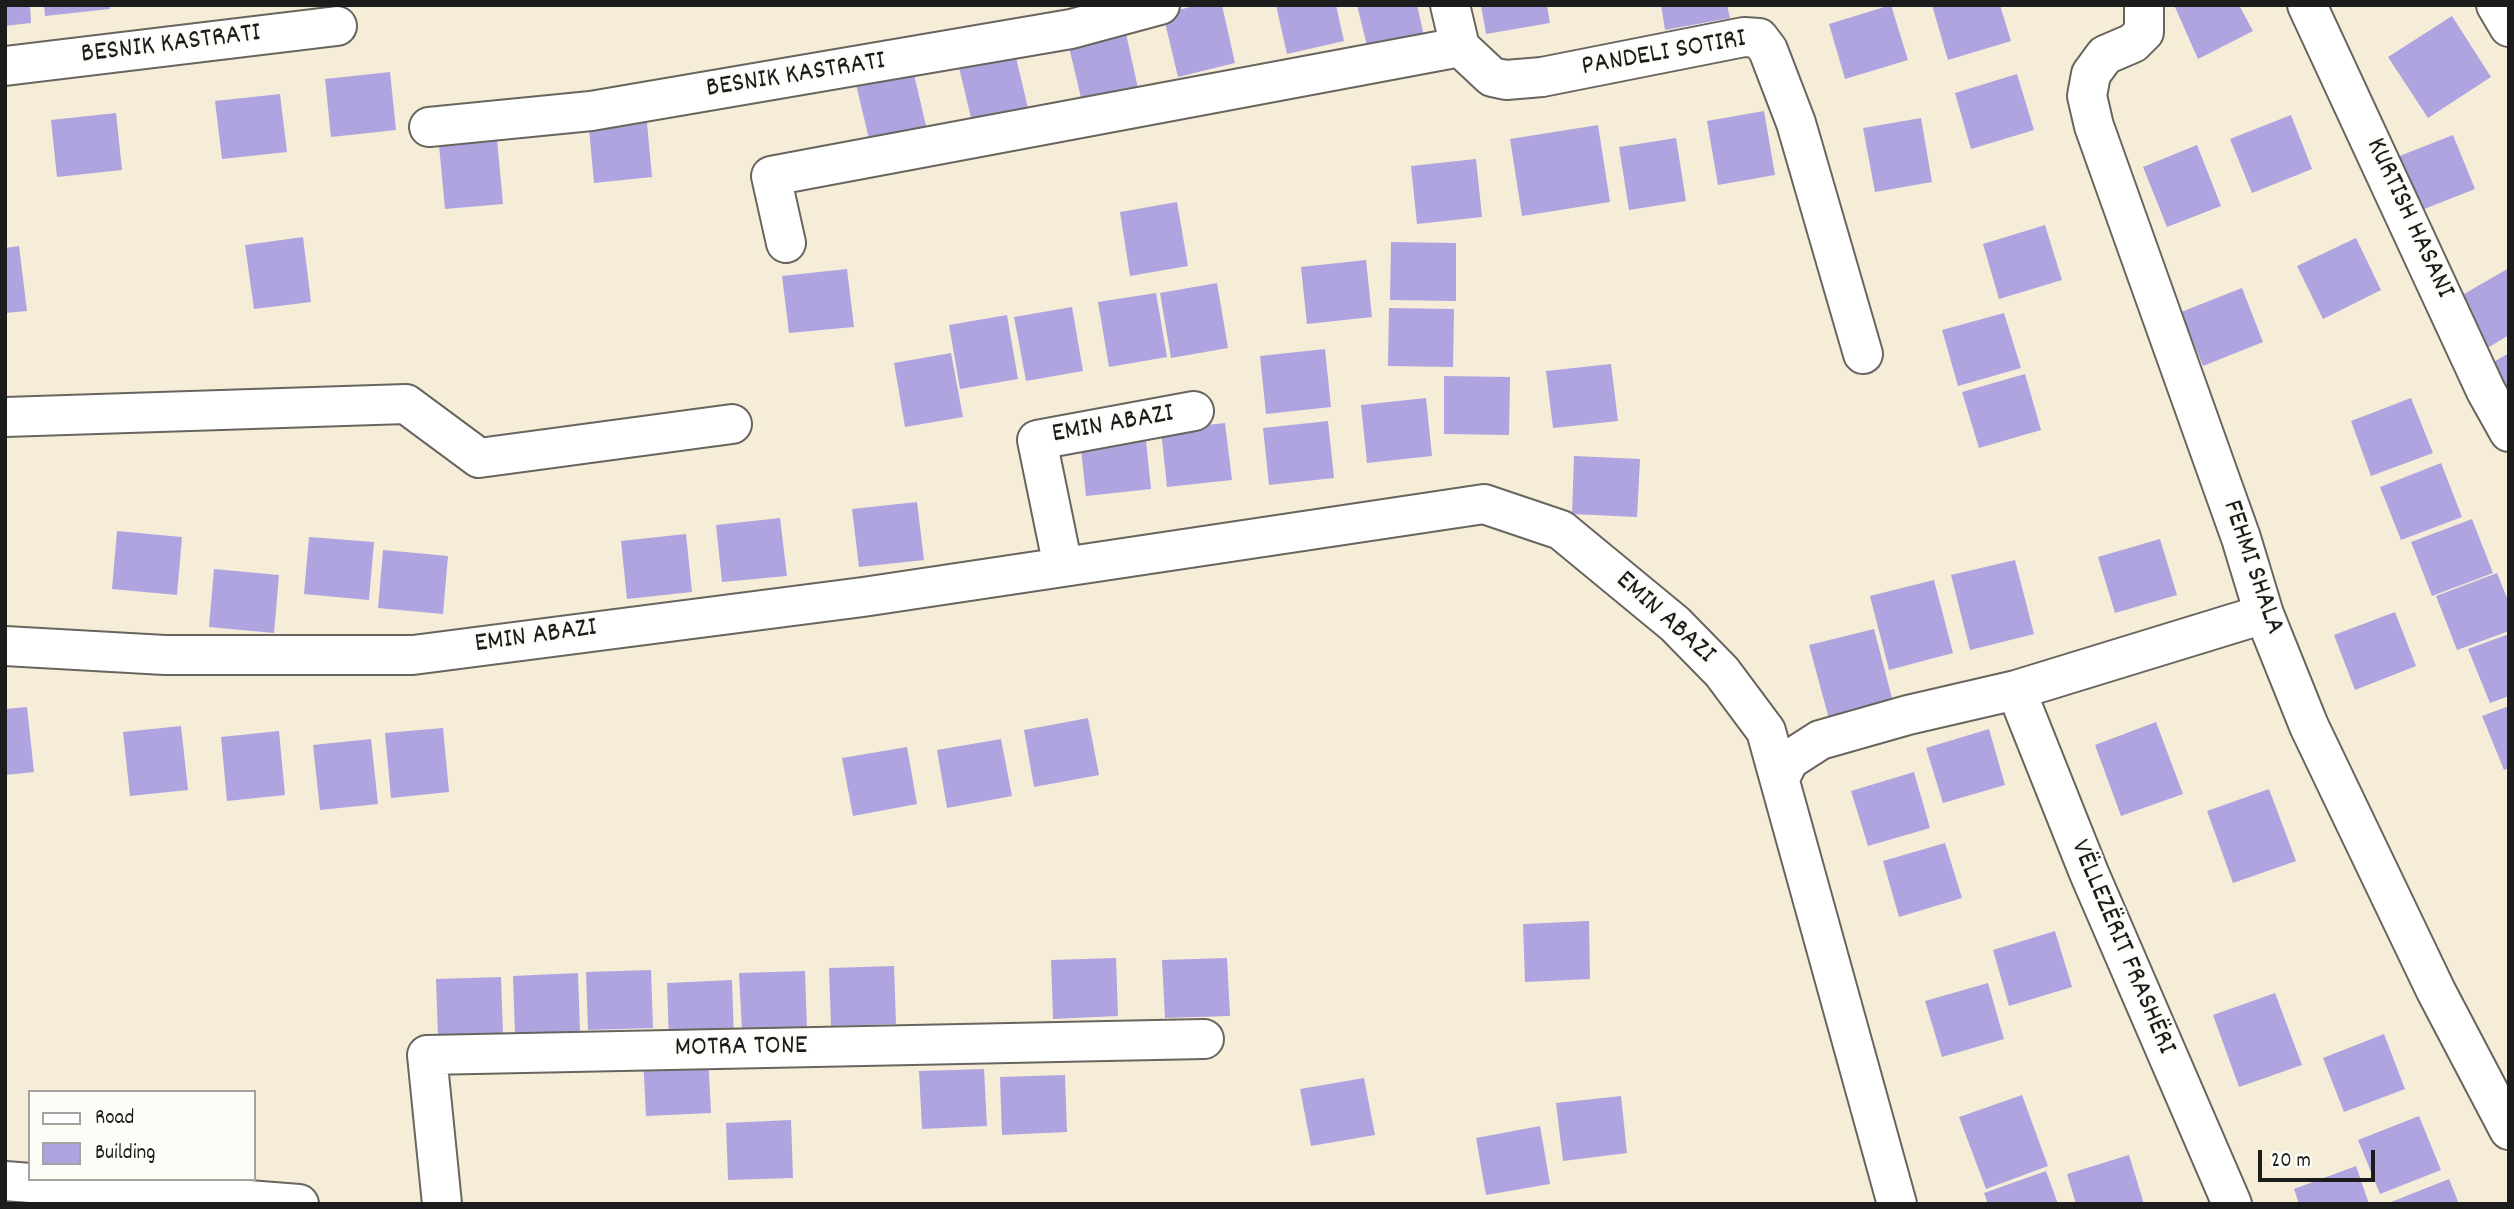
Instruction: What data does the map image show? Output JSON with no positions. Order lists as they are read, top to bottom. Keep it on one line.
{"streets":{"street":["BESNIK KASTRATI","PANDELI SOTIRI","KURTISH HASANI","EMIN ABAZI","FEHMI SHALA","VËLLEZËRIT FRASHËRI","MOTRA TONE"]},"legend":["Road","Building"],"scale_bar":"20 m"}
